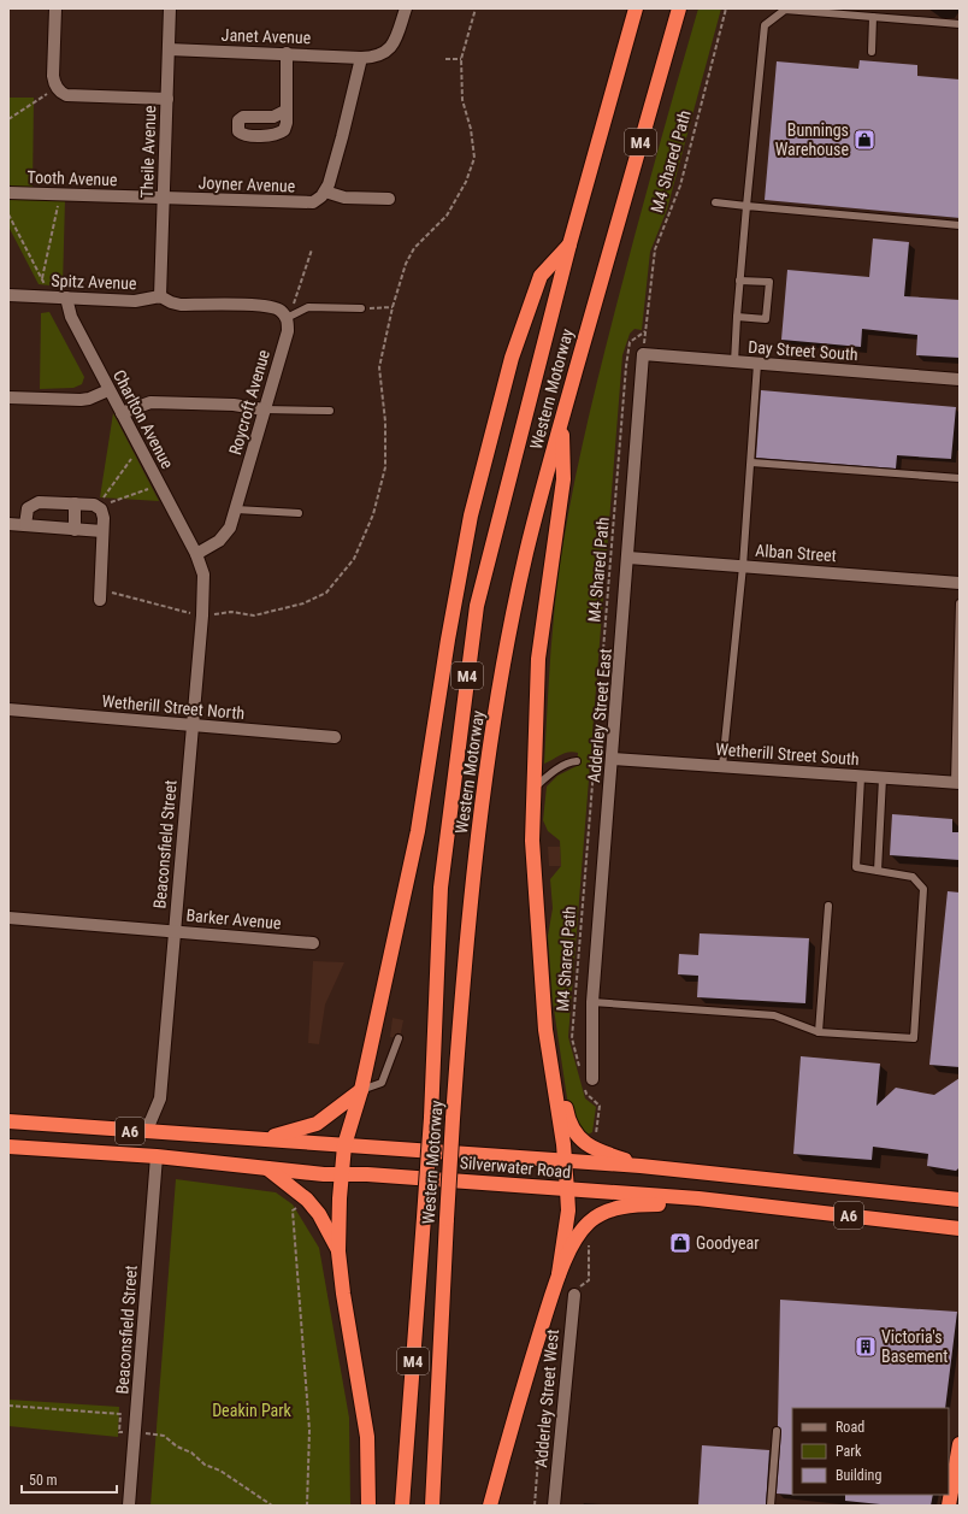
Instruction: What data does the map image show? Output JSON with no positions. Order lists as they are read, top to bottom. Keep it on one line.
{"streets":{"highway":["M4","Western Motorway","A6","Silverwater Road"],"street":["Janet Avenue","Theile Avenue","Tooth Avenue","Joyner Avenue","Spitz Avenue","Day Street South","Roycroft Avenue","Charlton Avenue","Alban Street","Wetherill Street North","Adderley Street East","Wetherill Street South","Beaconsfield Street","Barker Avenue","Adderley Street West"],"path":["M4 Shared Path"]},"crossings":[["Janet Avenue","Theile Avenue"],["Theile Avenue","Tooth Avenue"],["Theile Avenue","Joyner Avenue"],["Theile Avenue","Spitz Avenue"],["Tooth Avenue","Joyner Avenue"],["Spitz Avenue","Roycroft Avenue"],["Spitz Avenue","Charlton Avenue"],["Day Street South","Adderley Street East"],["Roycroft Avenue","Charlton Avenue"],["Roycroft Avenue","Beaconsfield Street"],["Charlton Avenue","Beaconsfield Street"],["Alban Street","Adderley Street East"],["Wetherill Street North","Beaconsfield Street"],["Adderley Street East","Wetherill Street South"],["Beaconsfield Street","Barker Avenue"],["Beaconsfield Street","Silverwater Road"]],"parks":["Deakin Park"],"places":{"shop":["Bunnings Warehouse","Goodyear"],"building":["Victoria's Basement"]},"legend":["Road","Park","Building"],"scale_bar":"50 m"}
